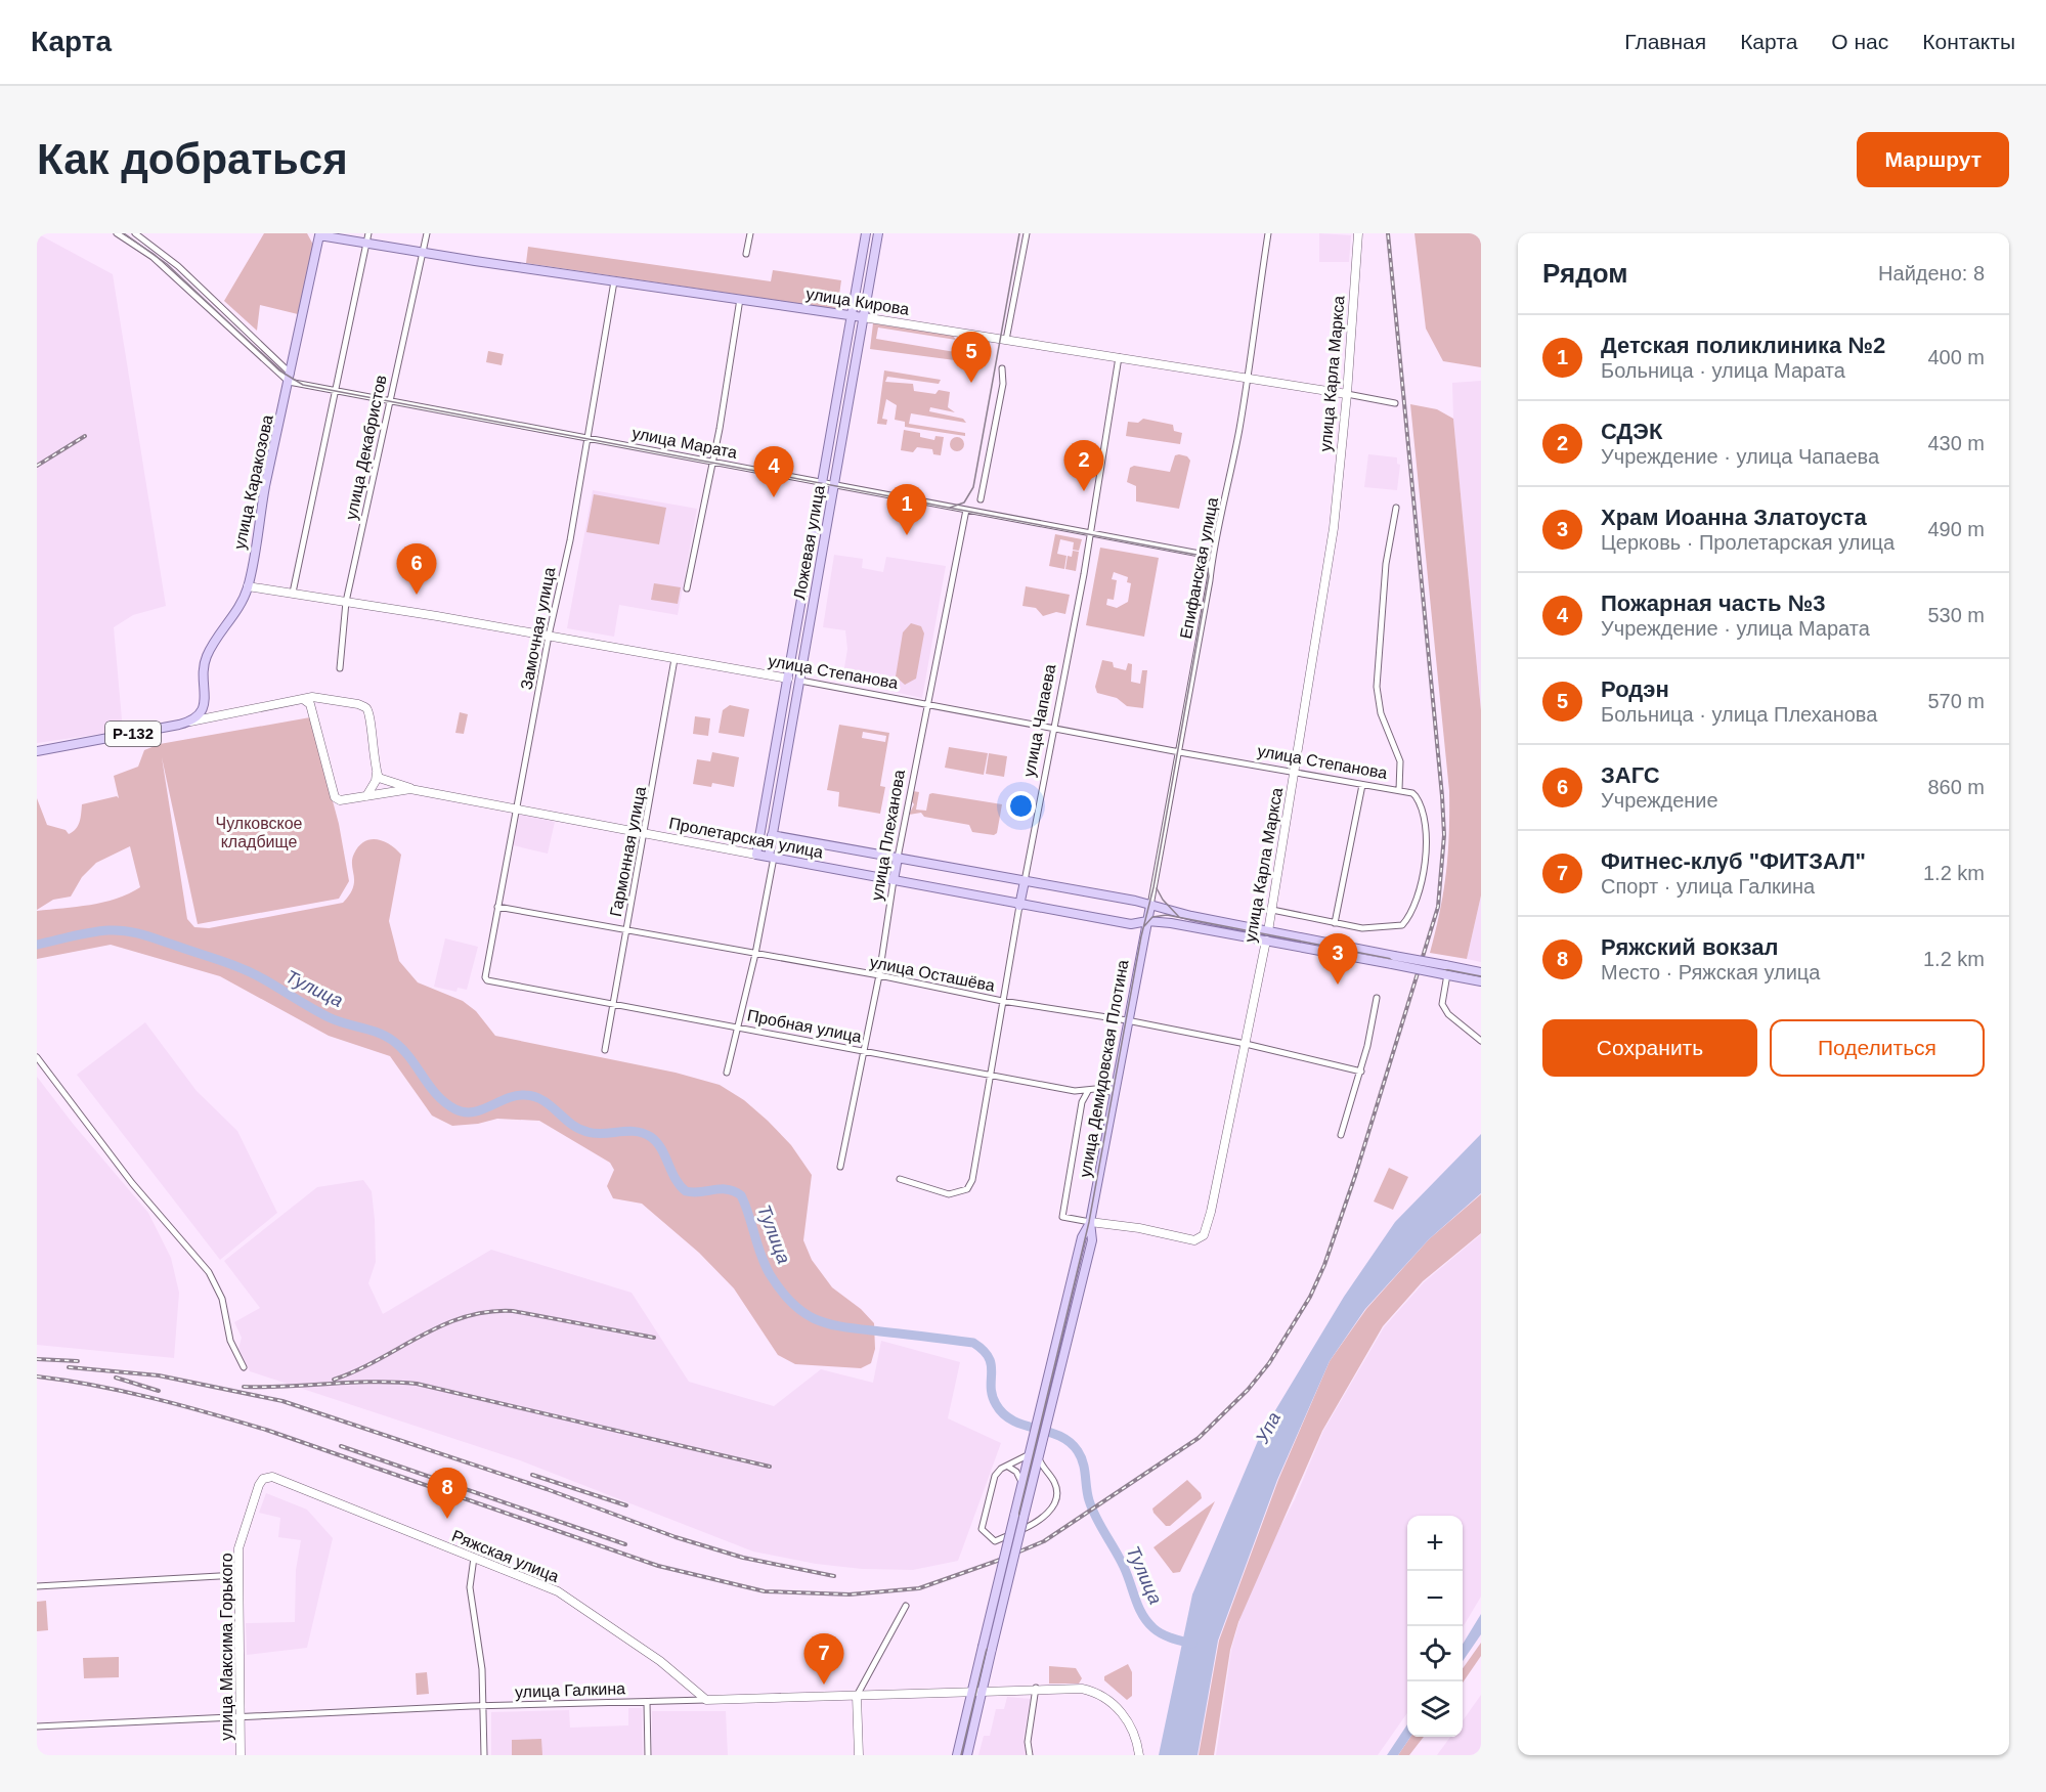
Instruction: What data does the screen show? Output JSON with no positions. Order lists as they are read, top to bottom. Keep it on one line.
{"streets":{"main road":["улица Кирова","улица Каракозова","Ложевая улица","улица Степанова","улица Чапаева","Р-132","улица Плеханова","Пролетарская улица","улица Демидовская Плотина"],"street":["улица Карла Маркса","улица Марата","улица Декабристов","Епифанская улица","Замочная улица","Гармонная улица","улица Осташёва","Пробная улица","Ряжская улица","улица Максима Горького","улица Галкина"]},"crossings":[["улица Кирова","улица Карла Маркса"],["улица Кирова","улица Декабристов"],["улица Кирова","улица Каракозова"],["улица Кирова","Ложевая улица"],["улица Кирова","Епифанская улица"],["улица Кирова","Замочная улица"],["улица Кирова","улица Чапаева"],["улица Карла Маркса","улица Степанова"],["улица Карла Маркса","Пролетарская улица"],["улица Карла Маркса","улица Осташёва"],["улица Карла Маркса","улица Демидовская Плотина"],["улица Марата","улица Декабристов"],["улица Марата","улица Каракозова"],["улица Марата","Ложевая улица"],["улица Марата","Епифанская улица"],["улица Марата","Замочная улица"],["улица Марата","улица Чапаева"],["улица Марата","улица Плеханова"],["улица Декабристов","улица Степанова"],["улица Каракозова","улица Степанова"],["Ложевая улица","улица Степанова"],["Ложевая улица","Пролетарская улица"],["Ложевая улица","улица Осташёва"],["Ложевая улица","Пробная улица"],["Епифанская улица","улица Степанова"],["Епифанская улица","Пролетарская улица"],["Замочная улица","улица Степанова"],["Замочная улица","Пролетарская улица"],["Замочная улица","улица Осташёва"],["Замочная улица","Пробная улица"],["улица Степанова","улица Чапаева"],["улица Степанова","улица Плеханова"],["улица Степанова","Гармонная улица"],["улица Чапаева","Пролетарская улица"],["улица Чапаева","улица Осташёва"],["улица Чапаева","Пробная улица"],["улица Плеханова","Пролетарская улица"],["улица Плеханова","улица Осташёва"],["улица Плеханова","Пробная улица"],["Пролетарская улица","Гармонная улица"],["Пролетарская улица","улица Демидовская Плотина"],["Гармонная улица","улица Осташёва"],["Гармонная улица","Пробная улица"],["улица Осташёва","улица Демидовская Плотина"],["Пробная улица","улица Демидовская Плотина"],["улица Демидовская Плотина","улица Галкина"],["Ряжская улица","улица Максима Горького"],["Ряжская улица","улица Галкина"],["улица Максима Горького","улица Галкина"]],"water":["Тулица","Упа"],"parks":["Чулковское кладбище"],"page":{"header":"Карта","nav":["Главная","Карта","О нас","Контакты"],"buttons":["Маршрут",["Сохранить","Поделиться"]],"title":"Как добраться","heading":["Рядом","Найдено: 8"],"list":[{"mark":"1","name":"Детская поликлиника №2","note":"Больница · улица Марата","value":"400 m"},{"mark":"2","name":"СДЭК","note":"Учреждение · улица Чапаева","value":"430 m"},{"mark":"3","name":"Храм Иоанна Златоуста","note":"Церковь · Пролетарская улица","value":"490 m"},{"mark":"4","name":"Пожарная часть №3","note":"Учреждение · улица Марата","value":"530 m"},{"mark":"5","name":"Родэн","note":"Больница · улица Плеханова","value":"570 m"},{"mark":"6","name":"ЗАГС","note":"Учреждение","value":"860 m"},{"mark":"7","name":"Фитнес-клуб \"ФИТЗАЛ\"","note":"Спорт · улица Галкина","value":"1.2 km"},{"mark":"8","name":"Ряжский вокзал","note":"Место · Ряжская улица","value":"1.2 km"}],"pins":["5","2","4","1","6","3","8","7"],"map_buttons":["+","−"]}}
